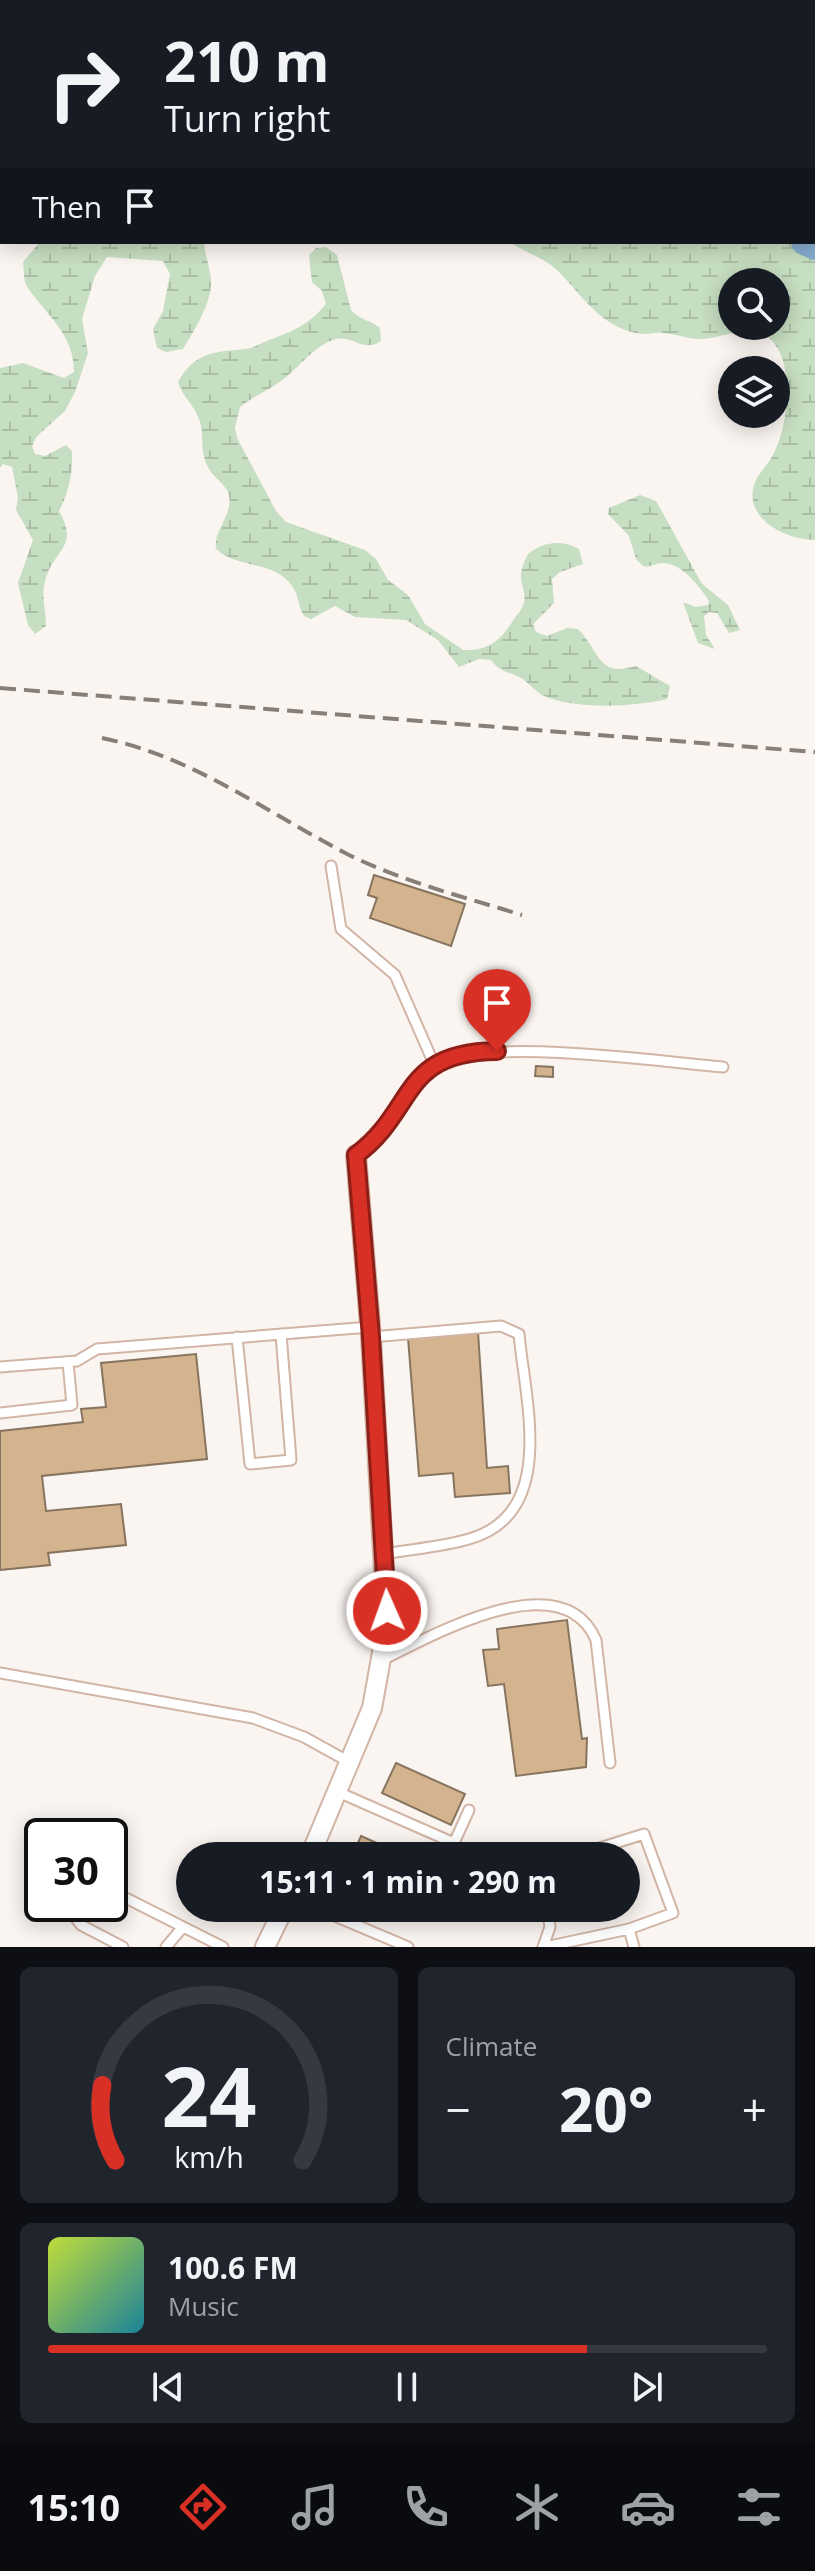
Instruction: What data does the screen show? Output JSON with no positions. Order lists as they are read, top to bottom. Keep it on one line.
{"page":{"turn":["210 m","Turn right"],"then":"Then","limit":"30","trip":"15:11 · 1 min · 290 m","tile":"Climate","heat":["−","20°","+"],"song":["100.6 FM","Music"],"tabs":"15:10","gauge":["24","km/h"]}}
